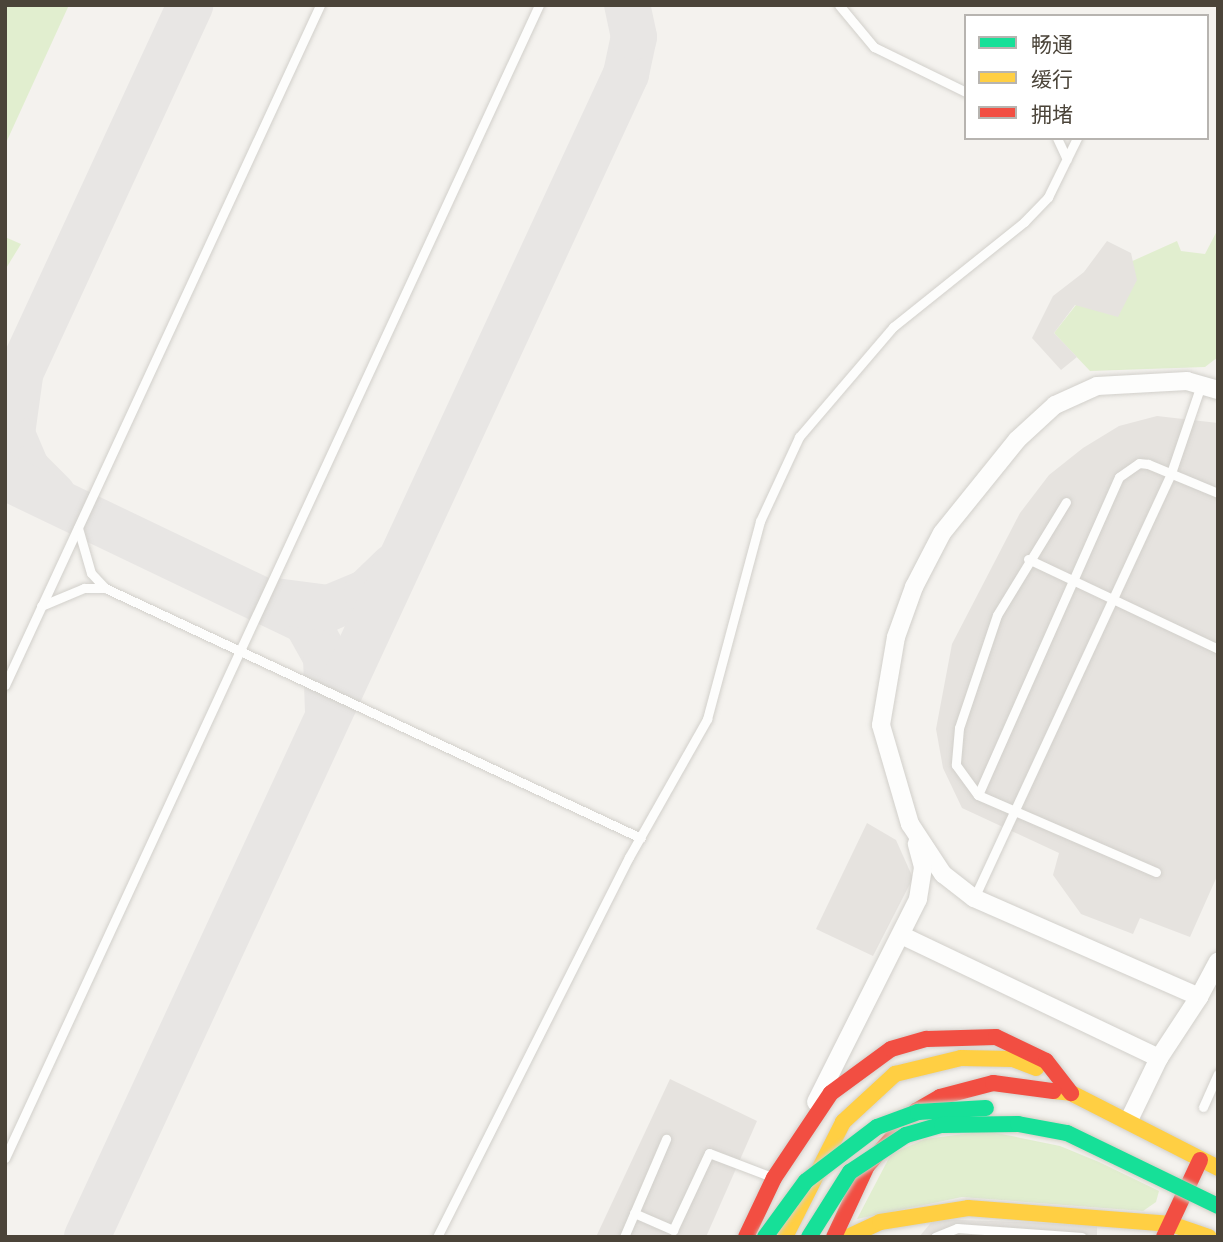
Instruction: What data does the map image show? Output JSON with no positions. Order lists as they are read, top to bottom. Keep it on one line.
{"legend":["畅通","缓行","拥堵"]}
